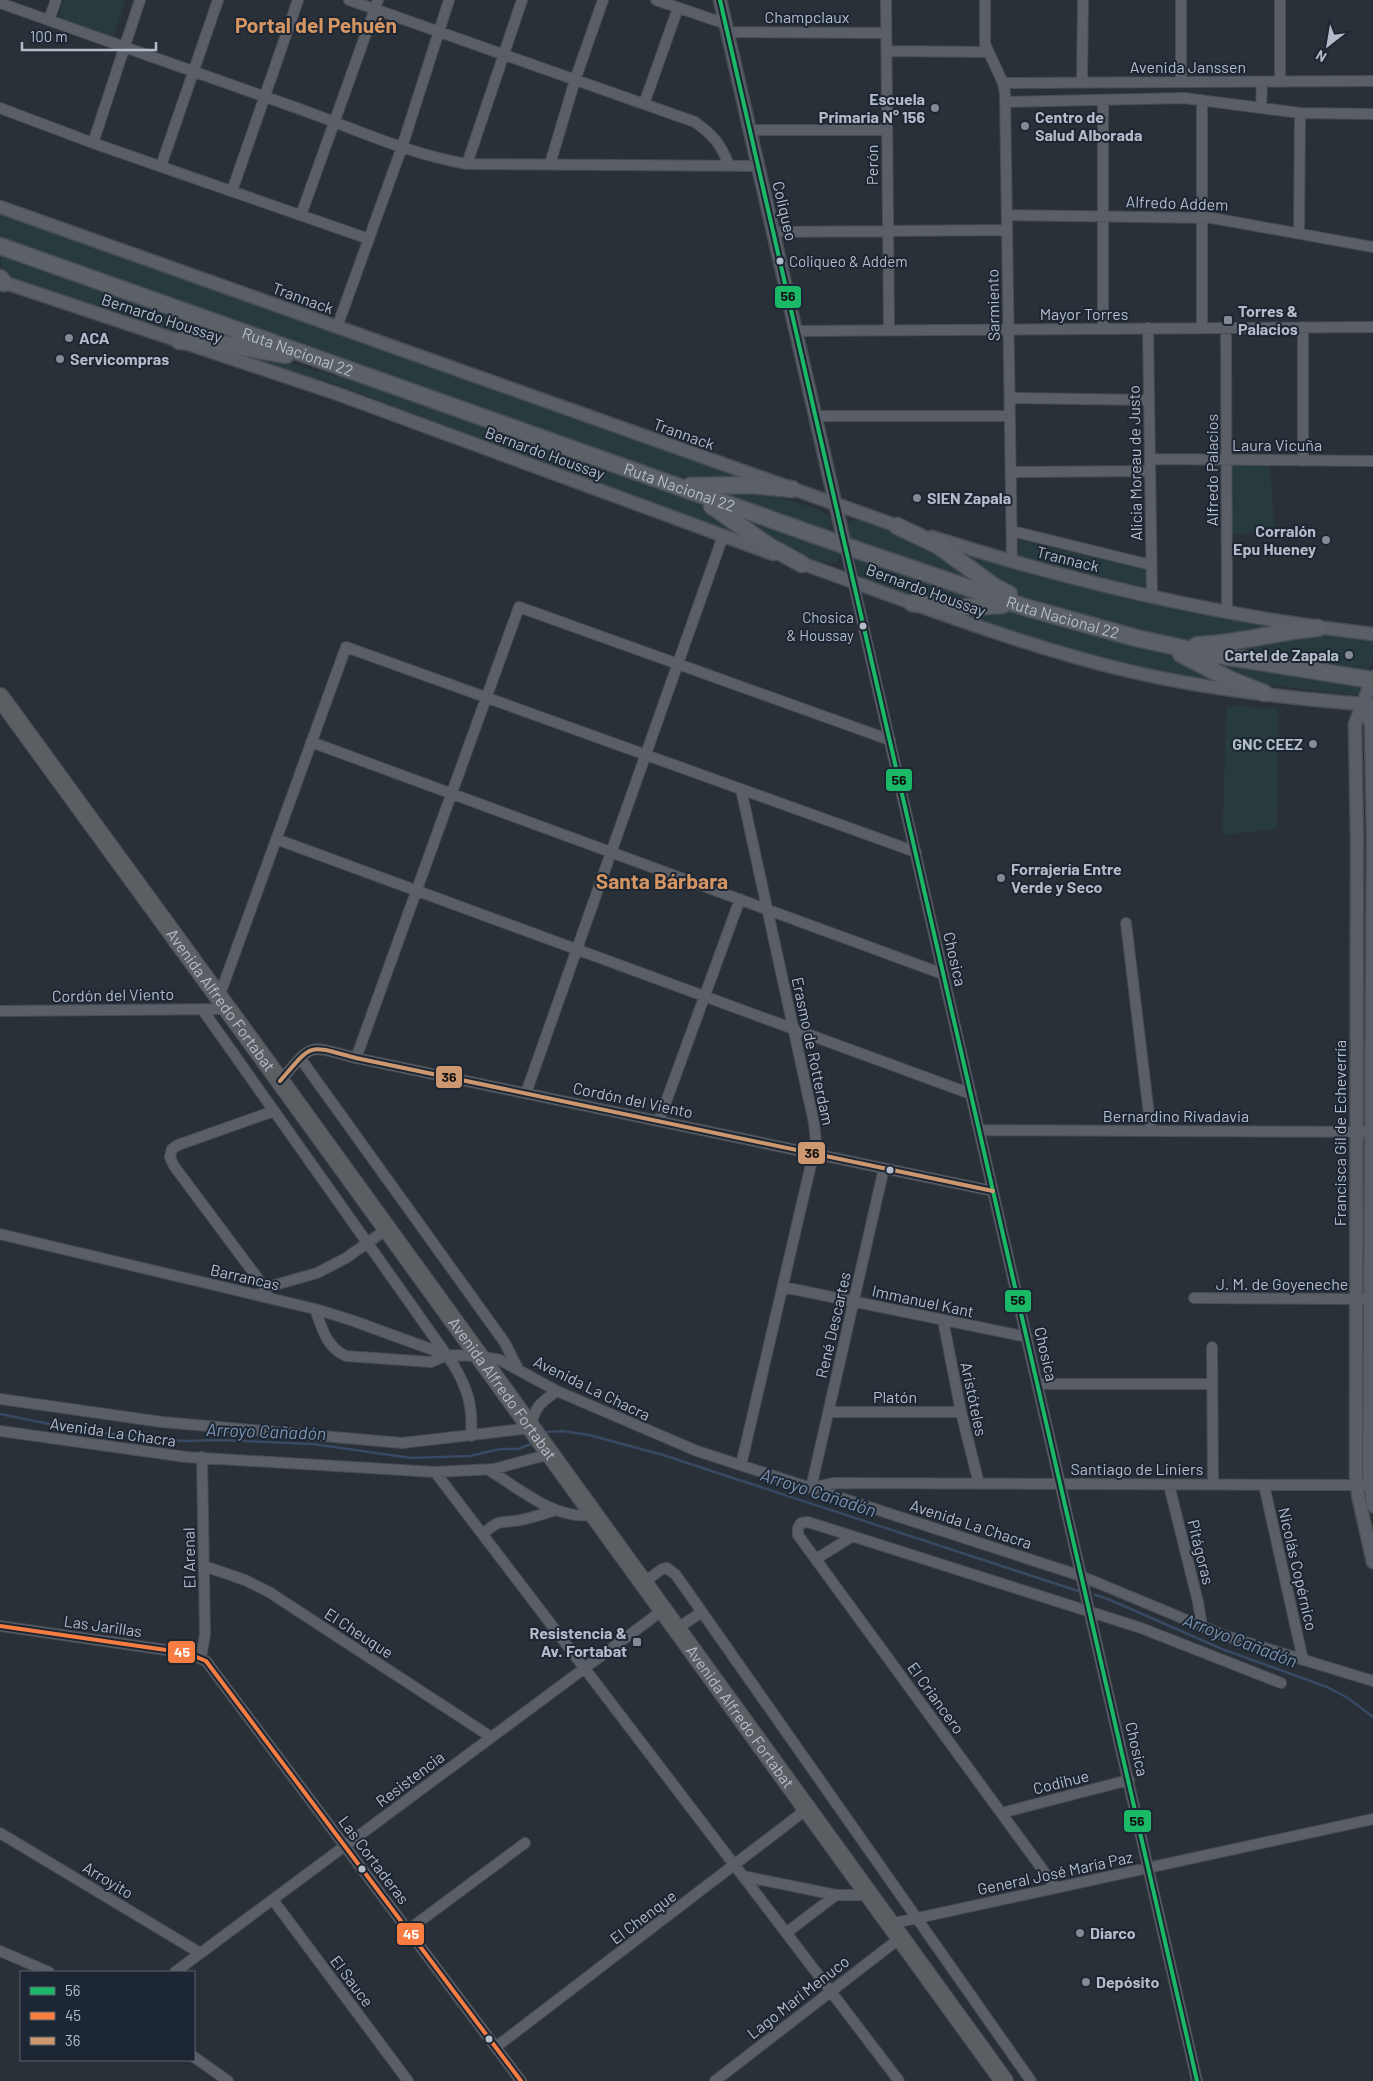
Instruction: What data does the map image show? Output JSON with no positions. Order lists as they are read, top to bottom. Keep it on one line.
{"streets":{"highway":["Avenida Alfredo Fortabat"],"main road":["Ruta Nacional 22"],"street":["Champclaux","Avenida Janssen","Perón","Alfredo Addem","Coliqueo","Trannack","Sarmiento","Mayor Torres","Bernardo Houssay","Laura Vicuña","Alicia Moreau de Justo","Alfredo Palacios","Chosica","Cordón del Viento","Erasmo de Rotterdam","Bernardino Rivadavia","Francisca Gil de Echeverría","Barrancas","J. M. de Goyeneche","Immanuel Kant","René Descartes","Avenida La Chacra","Platón","Aristóteles","Santiago de Liniers","Pitágoras","El Arenal","Nicolás Copérnico","Las Jarillas","El Cheuque","El Criancero","Resistencia","Codihue","Las Cortaderas","General José María Paz","Arroyito","El Chenque","El Sauce","Lago Marí Menuco"]},"crossings":[["Champclaux","Perón"],["Champclaux","Coliqueo"],["Avenida Janssen","Sarmiento"],["Perón","Mayor Torres"],["Alfredo Addem","Sarmiento"],["Coliqueo","Trannack"],["Coliqueo","Mayor Torres"],["Coliqueo","Ruta Nacional 22"],["Coliqueo","Chosica"],["Trannack","Sarmiento"],["Trannack","Alicia Moreau de Justo"],["Trannack","Alfredo Palacios"],["Sarmiento","Mayor Torres"],["Mayor Torres","Alicia Moreau de Justo"],["Mayor Torres","Alfredo Palacios"],["Bernardo Houssay","Chosica"],["Bernardo Houssay","Francisca Gil de Echeverría"],["Ruta Nacional 22","Chosica"],["Ruta Nacional 22","Francisca Gil de Echeverría"],["Laura Vicuña","Alicia Moreau de Justo"],["Laura Vicuña","Alfredo Palacios"],["Chosica","Cordón del Viento"],["Chosica","Bernardino Rivadavia"],["Chosica","Immanuel Kant"],["Chosica","Avenida La Chacra"],["Chosica","Santiago de Liniers"],["Chosica","Codihue"],["Chosica","General José María Paz"],["Cordón del Viento","Avenida Alfredo Fortabat"],["Cordón del Viento","Erasmo de Rotterdam"],["Cordón del Viento","René Descartes"],["Avenida Alfredo Fortabat","Barrancas"],["Avenida Alfredo Fortabat","Avenida La Chacra"],["Avenida Alfredo Fortabat","Resistencia"],["Avenida Alfredo Fortabat","General José María Paz"],["Avenida Alfredo Fortabat","El Chenque"],["Avenida Alfredo Fortabat","Lago Marí Menuco"],["Erasmo de Rotterdam","Immanuel Kant"],["Erasmo de Rotterdam","Avenida La Chacra"],["Bernardino Rivadavia","Francisca Gil de Echeverría"],["Francisca Gil de Echeverría","J. M. de Goyeneche"],["Francisca Gil de Echeverría","Santiago de Liniers"],["Barrancas","Avenida La Chacra"],["Immanuel Kant","René Descartes"],["Immanuel Kant","Aristóteles"],["René Descartes","Avenida La Chacra"],["René Descartes","Platón"],["René Descartes","Santiago de Liniers"],["Avenida La Chacra","Santiago de Liniers"],["Avenida La Chacra","Pitágoras"],["Avenida La Chacra","El Arenal"],["Avenida La Chacra","Nicolás Copérnico"],["Platón","Aristóteles"],["Aristóteles","Santiago de Liniers"],["Santiago de Liniers","Pitágoras"],["Santiago de Liniers","Nicolás Copérnico"],["El Arenal","Las Jarillas"],["El Arenal","El Cheuque"],["El Arenal","Las Cortaderas"],["Las Jarillas","Las Cortaderas"],["El Cheuque","Resistencia"],["El Criancero","Codihue"],["El Criancero","General José María Paz"],["Resistencia","Las Cortaderas"],["Resistencia","Arroyito"],["Resistencia","El Sauce"],["Las Cortaderas","El Chenque"],["General José María Paz","Lago Marí Menuco"]],"districts":["Portal del Pehuén","Santa Bárbara"],"water":["Arroyo Cañadón"],"places":{"other":["Escuela Primaria N° 156","Centro de Salud Alborada","Coliqueo & Addem","ACA","Servicompras","SIEN Zapala","Corralón Epu Hueney","Chosica & Houssay","Cartel de Zapala","GNC CEEZ","Forrajería Entre Verde y Seco","Diarco","Depósito"],"transit":["Torres & Palacios","Resistencia & Av. Fortabat"]},"lines":["transit line 56","transit line 36","transit line 45"],"legend":["56","45","36"],"scale_bar":"100 m","north":"bottom left"}
